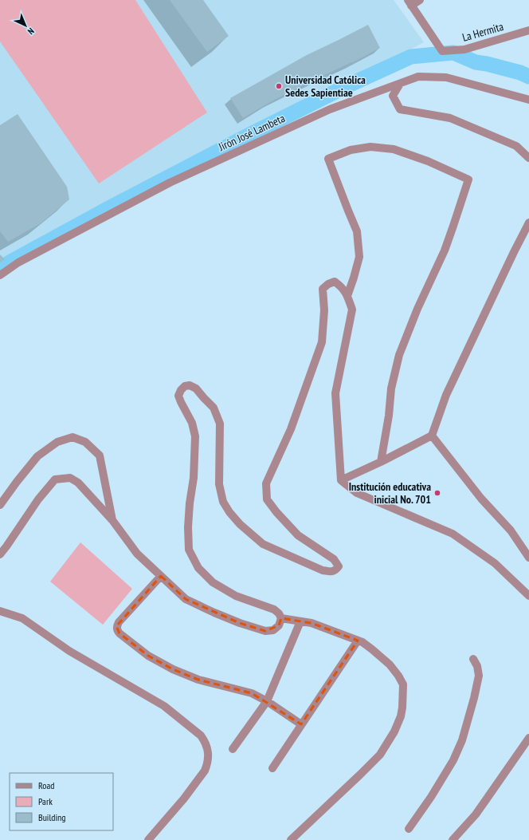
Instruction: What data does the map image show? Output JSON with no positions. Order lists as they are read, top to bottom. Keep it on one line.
{"streets":{"street":["La Hermita","Jirón José Lambeta"]},"places":["Universidad Católica Sedes Sapientiae","Institución educativa inicial No. 701"],"legend":["Road","Park","Building"],"north":"bottom right"}
